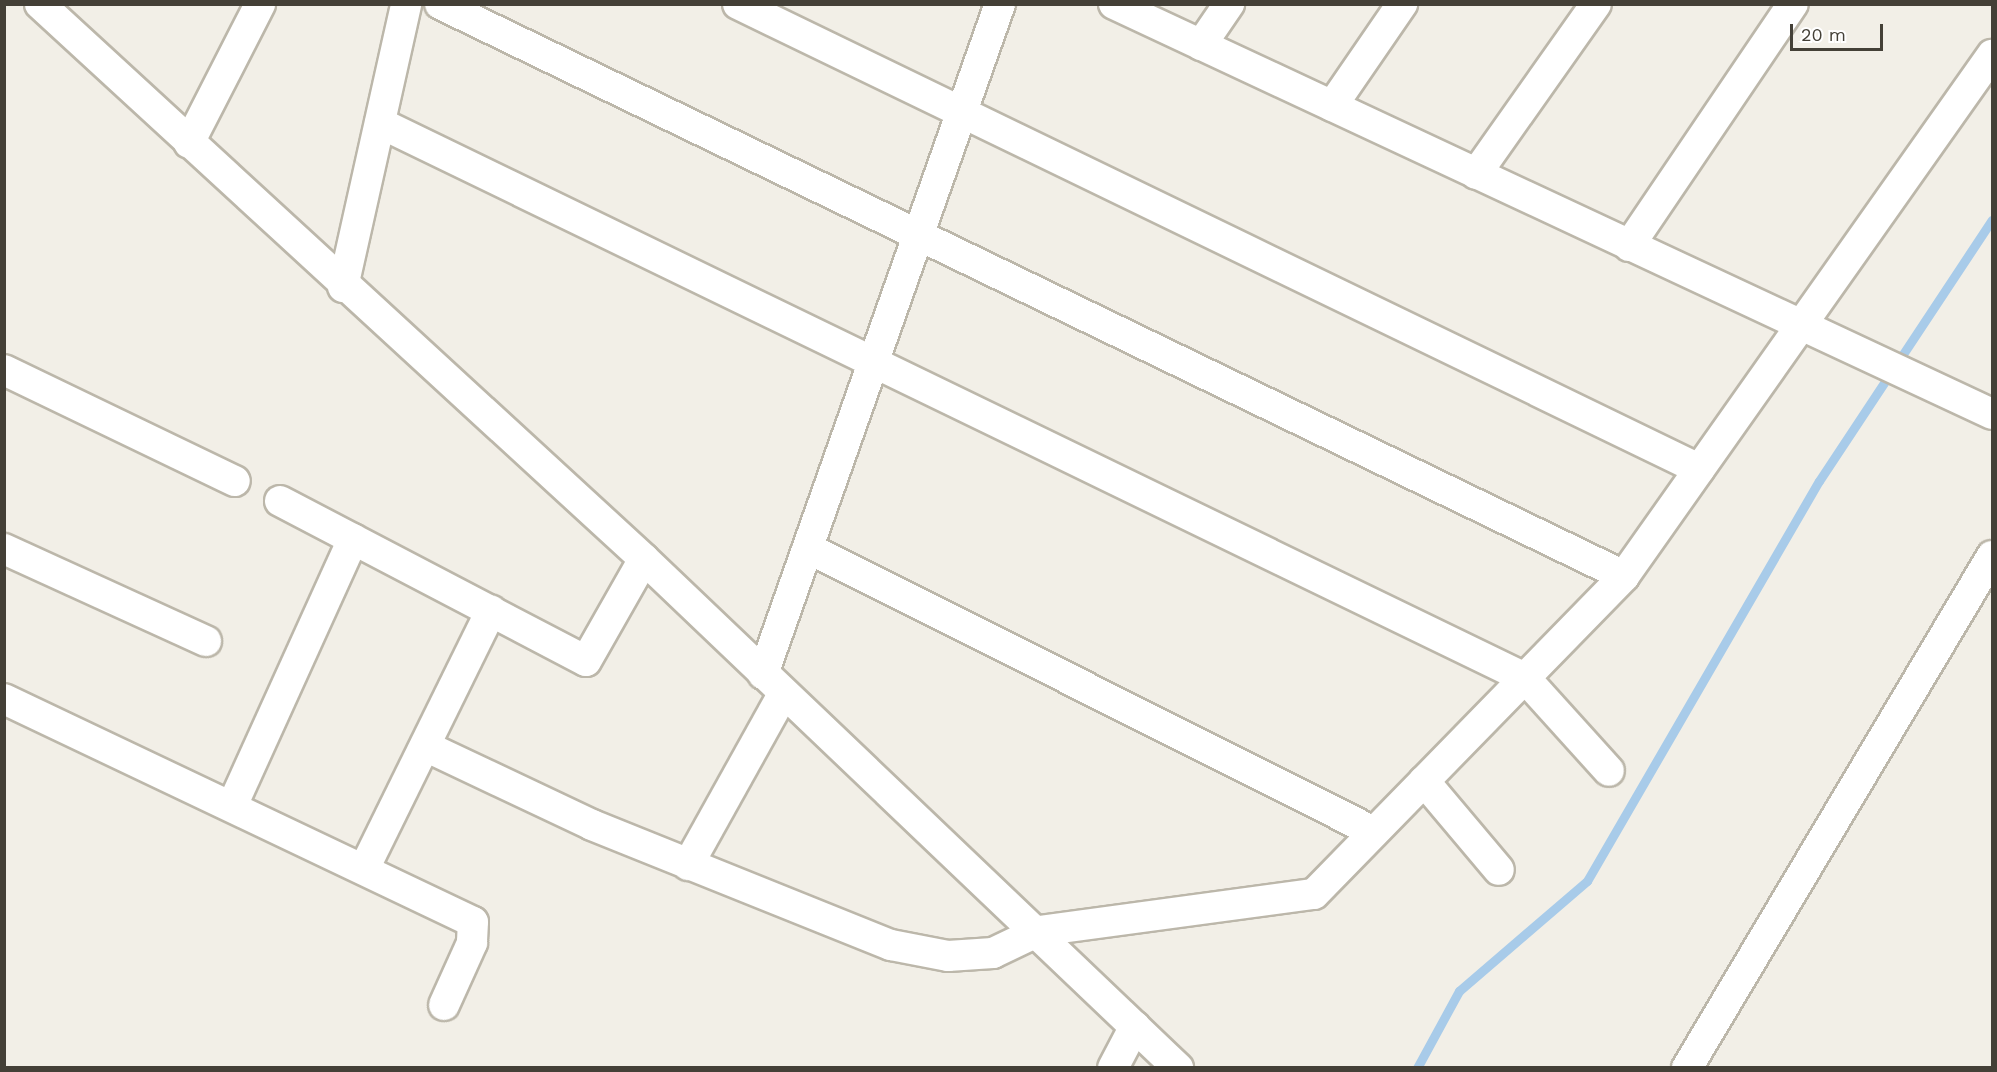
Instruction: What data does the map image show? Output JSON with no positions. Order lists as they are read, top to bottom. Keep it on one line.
{"scale_bar":"20 m"}
